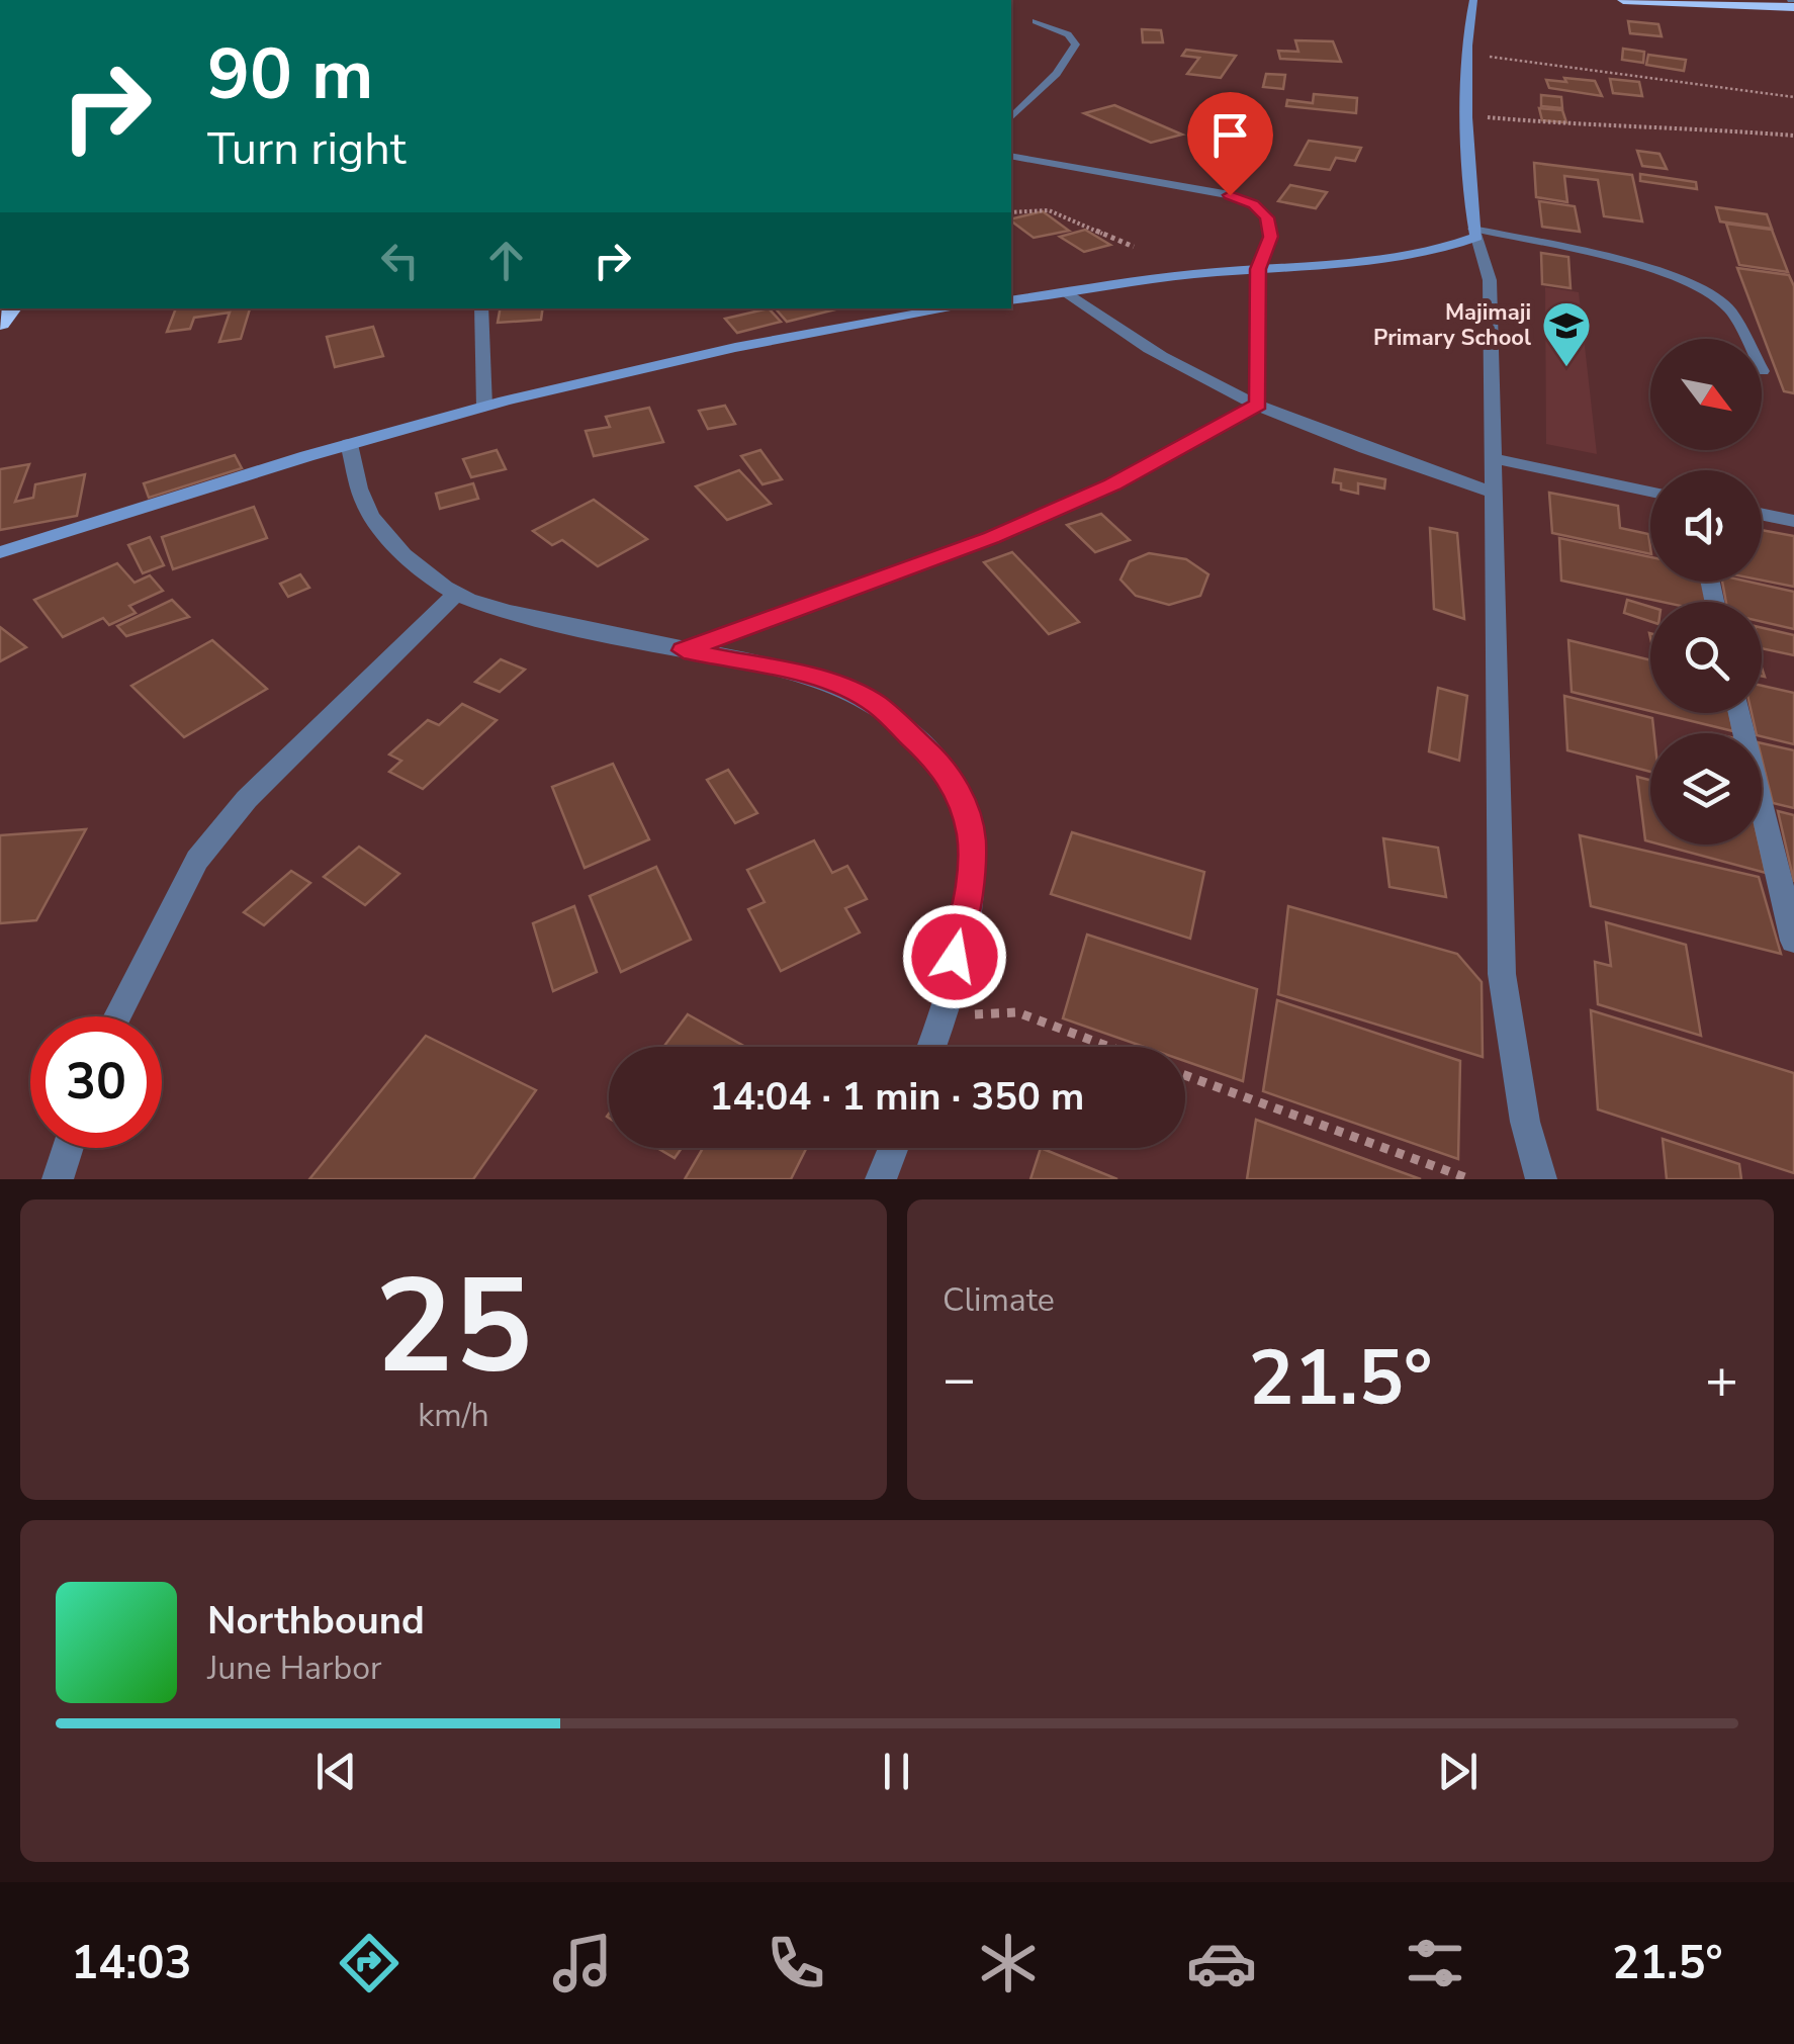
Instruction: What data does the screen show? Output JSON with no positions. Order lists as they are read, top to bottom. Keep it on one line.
{"places":{"school or university":["Majimaji Primary School"]},"north":"bottom right","page":{"turn":["90 m","Turn right"],"limit":"30","trip":"14:04 · 1 min · 350 m","tile":[["25","km/h"],"Climate"],"heat":["−","21.5°","+"],"song":["Northbound","June Harbor"],"tabs":["14:03","21.5°"]}}
